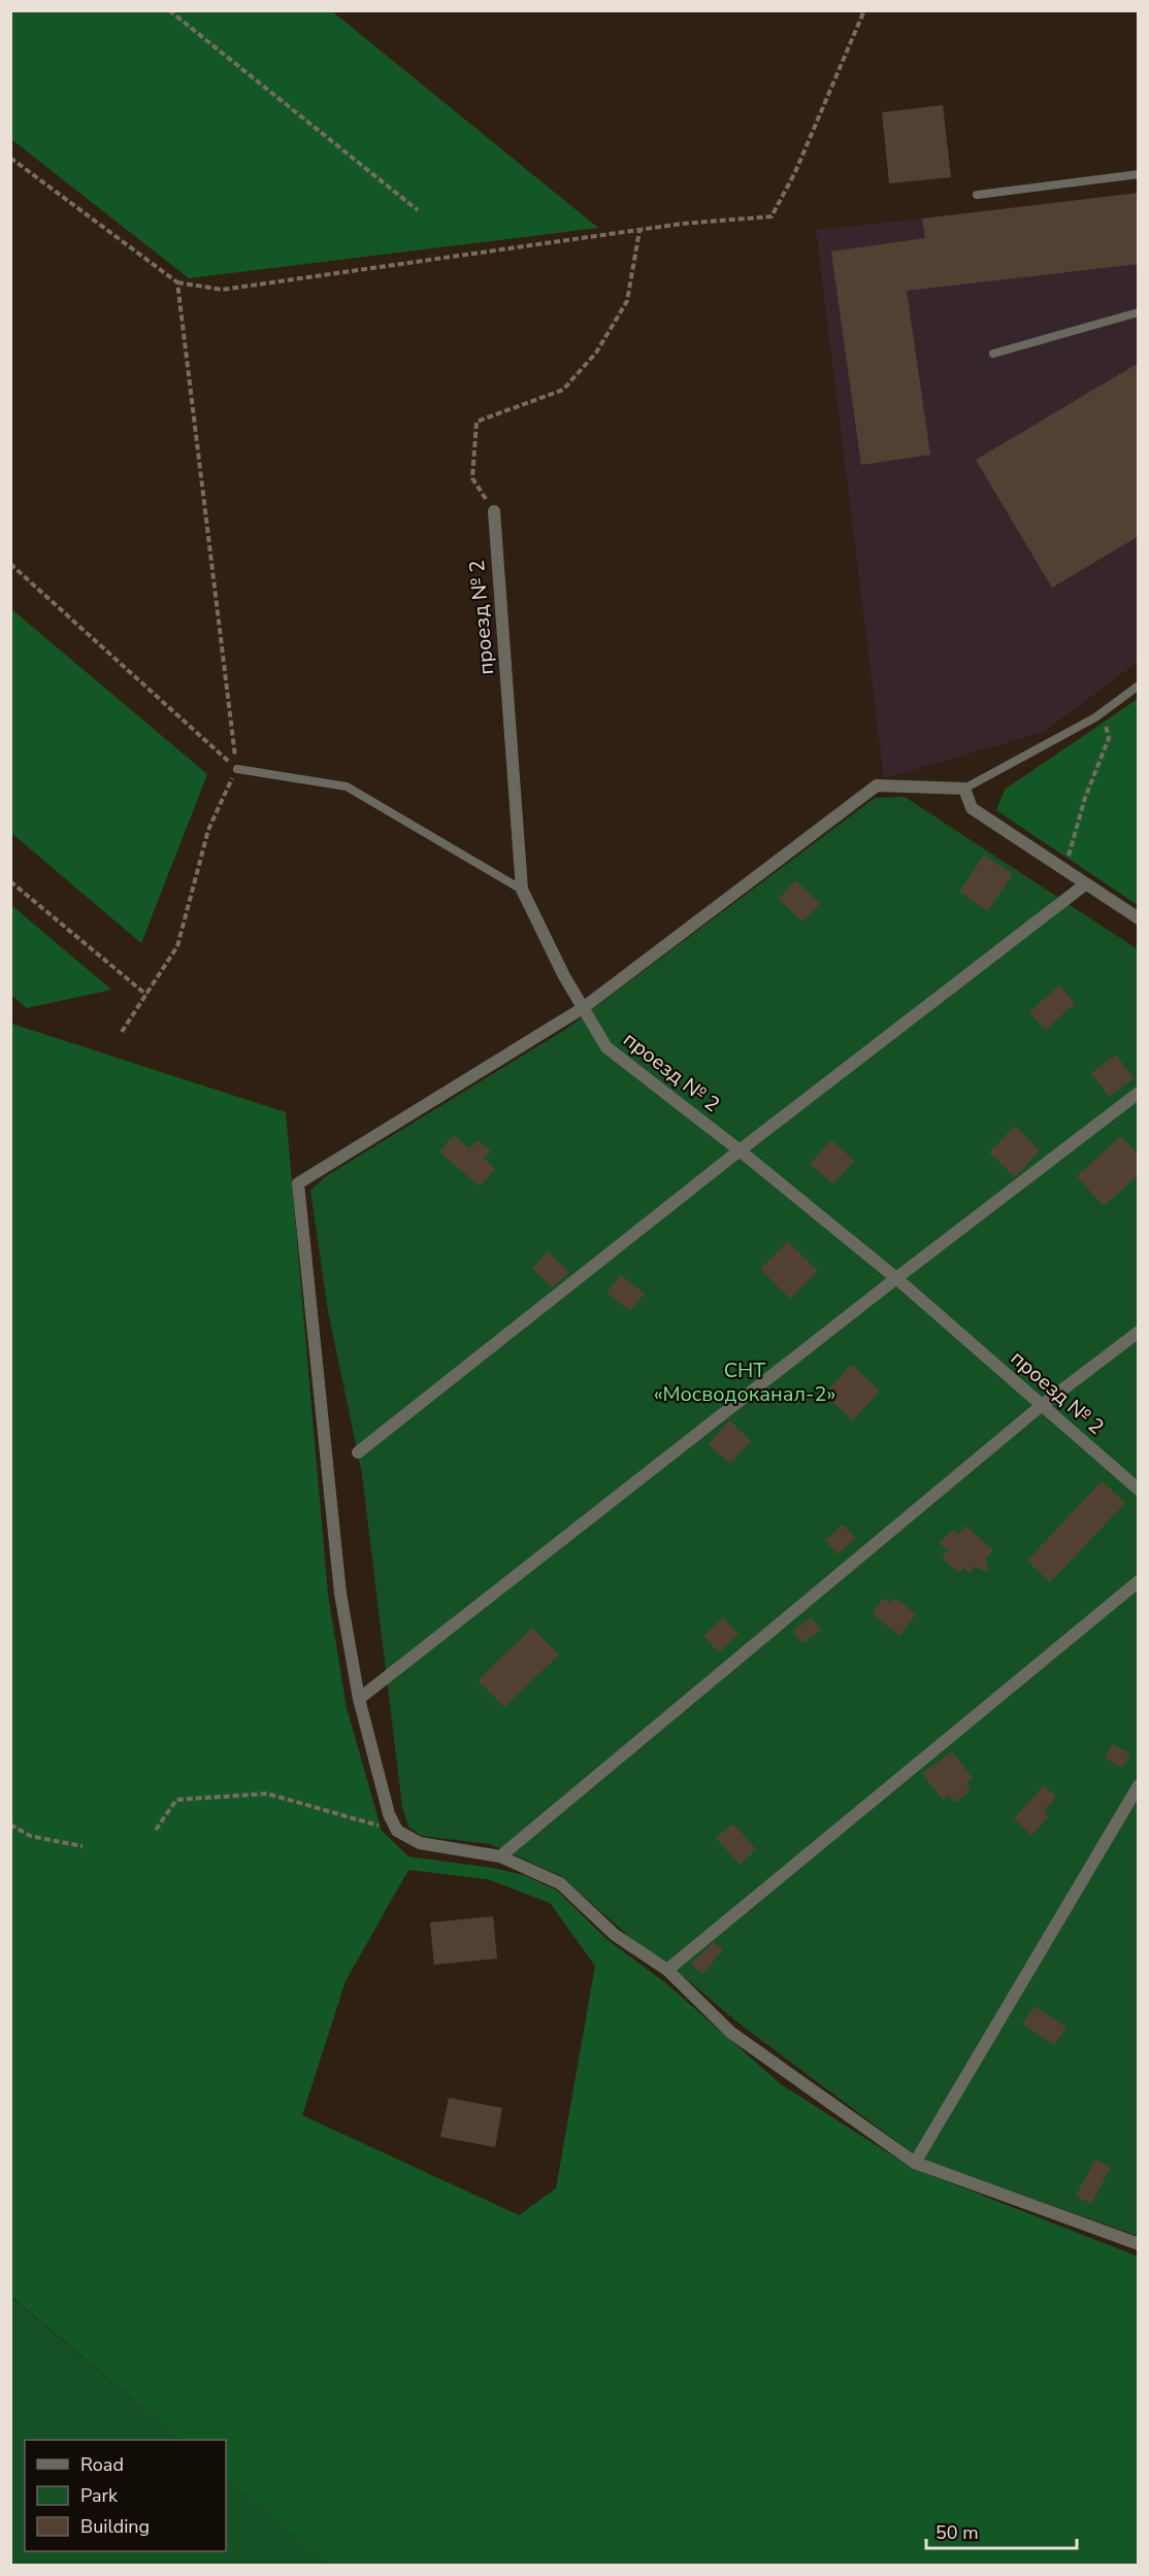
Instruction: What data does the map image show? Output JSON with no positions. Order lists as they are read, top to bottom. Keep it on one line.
{"streets":{"street":["проезд № 2"]},"parks":["СНТ «Мосводоканал-2»"],"legend":["Road","Park","Building"],"scale_bar":"50 m"}
